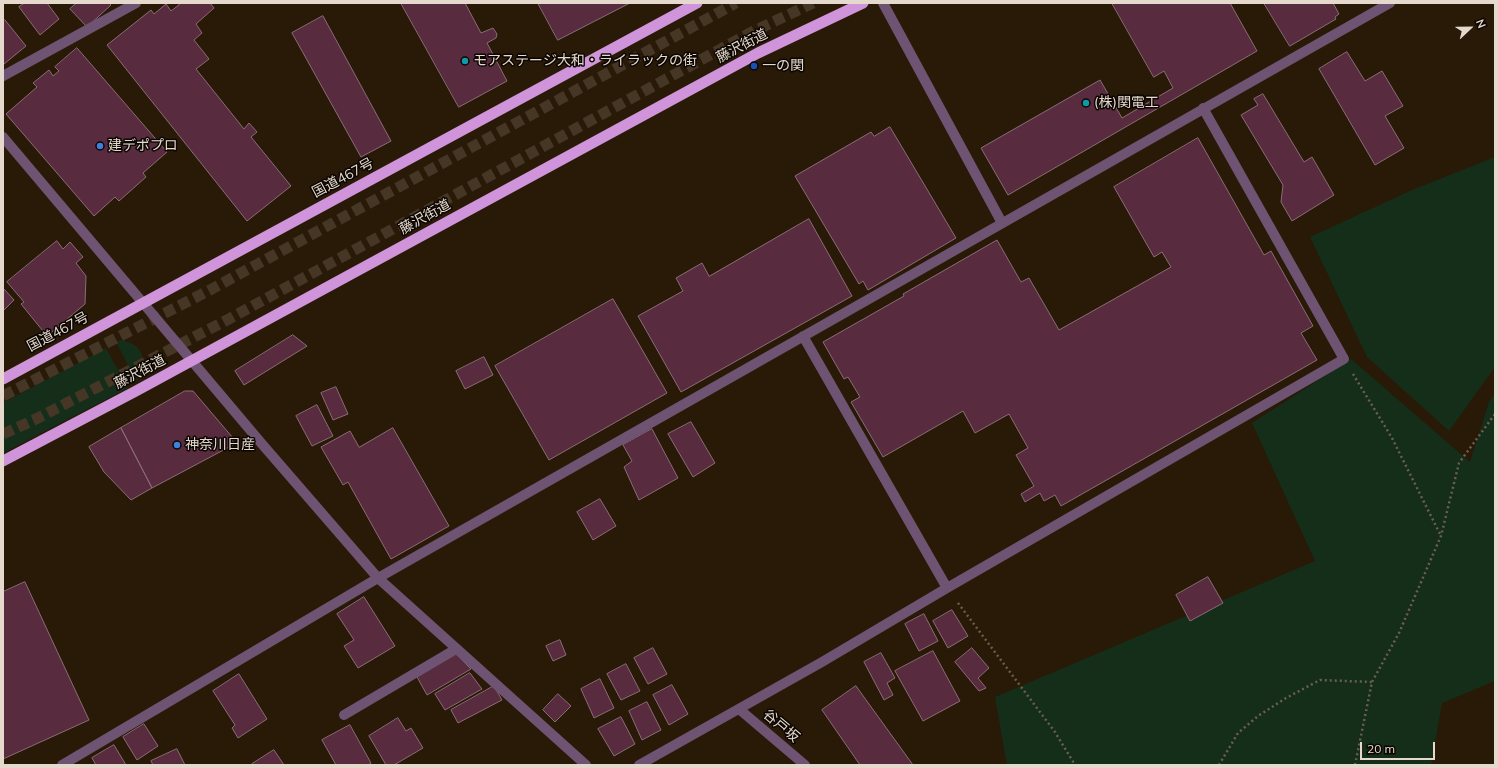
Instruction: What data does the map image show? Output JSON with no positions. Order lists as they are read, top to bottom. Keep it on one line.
{"streets":{"highway":["藤沢街道","国道467号"],"street":["谷戸坂"]},"places":["モアステージ大和・ライラックの街","一の関","(株)関電工","建デポプロ","神奈川日産"],"scale_bar":"20 m","north":"right"}
